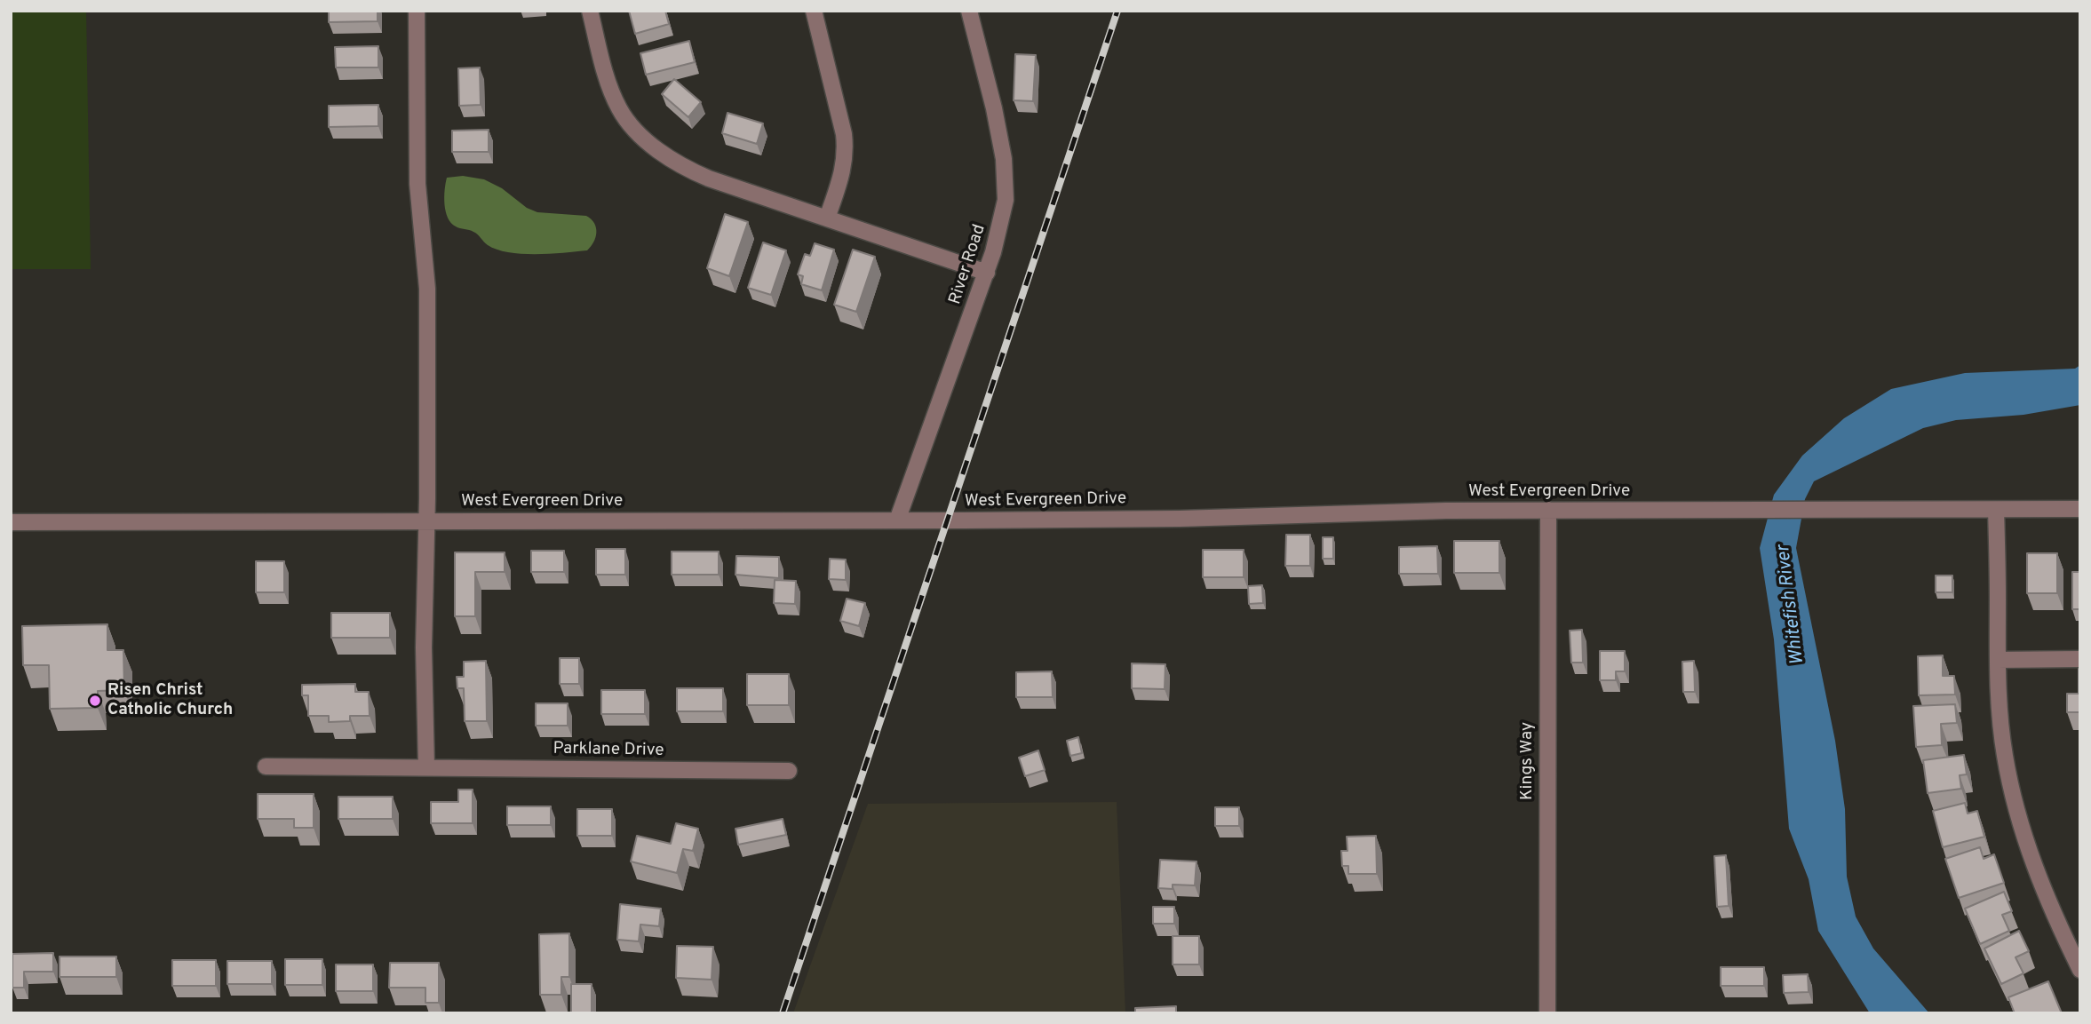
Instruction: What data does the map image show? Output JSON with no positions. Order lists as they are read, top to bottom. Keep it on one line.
{"streets":{"street":["River Road","West Evergreen Drive","Parklane Drive","Kings Way"]},"crossings":[["River Road","West Evergreen Drive"],["West Evergreen Drive","Kings Way"]],"water":["Whitefish River"],"places":["Risen Christ Catholic Church"]}
